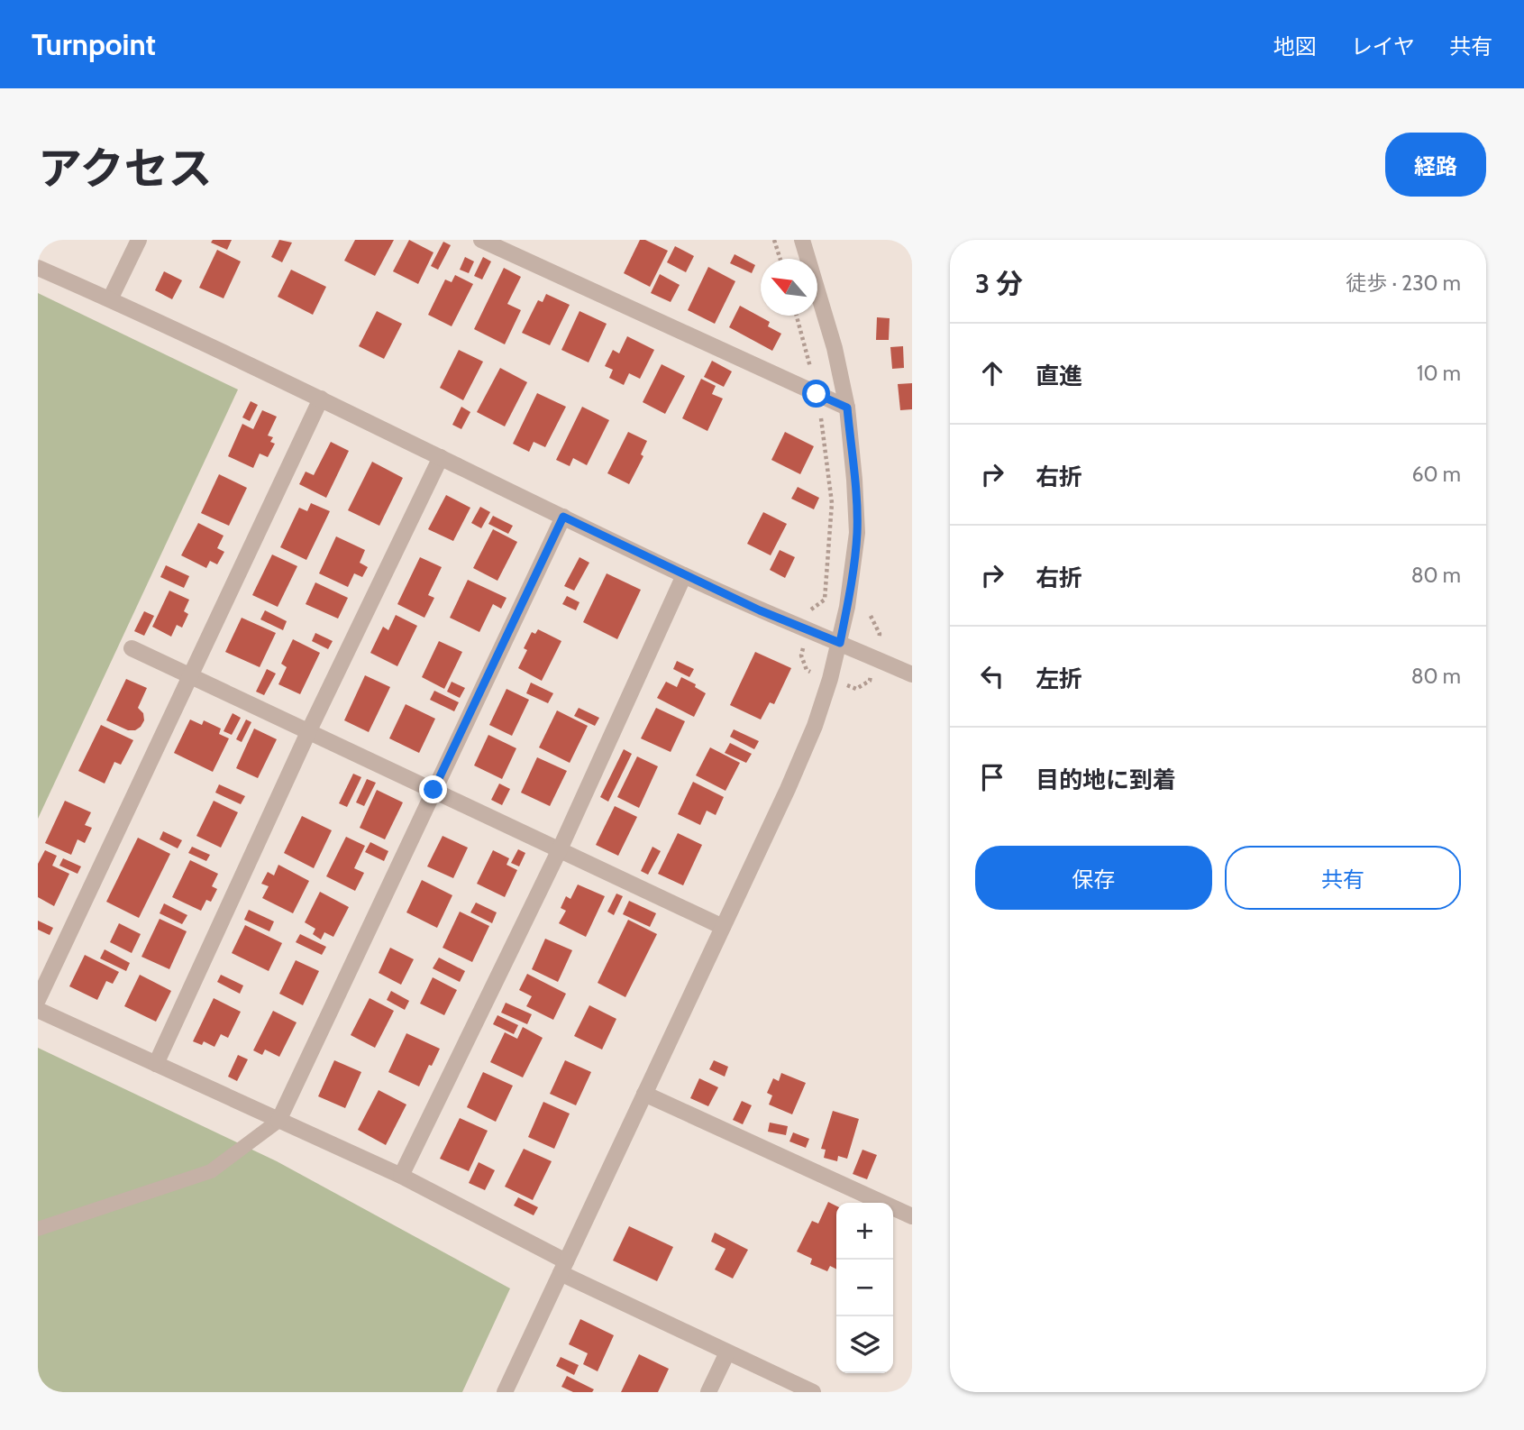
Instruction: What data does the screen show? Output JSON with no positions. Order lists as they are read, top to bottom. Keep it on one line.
{"north":"top left","page":{"header":"Turnpoint","nav":["地図","レイヤ","共有"],"title":"アクセス","buttons":["経路",["保存","共有"]],"heading":["3 分","徒歩 · 230 m"],"list":[["直進","10 m"],["右折","60 m"],["右折","80 m"],["左折","80 m"],"目的地に到着"],"map_buttons":["+","−"]}}
